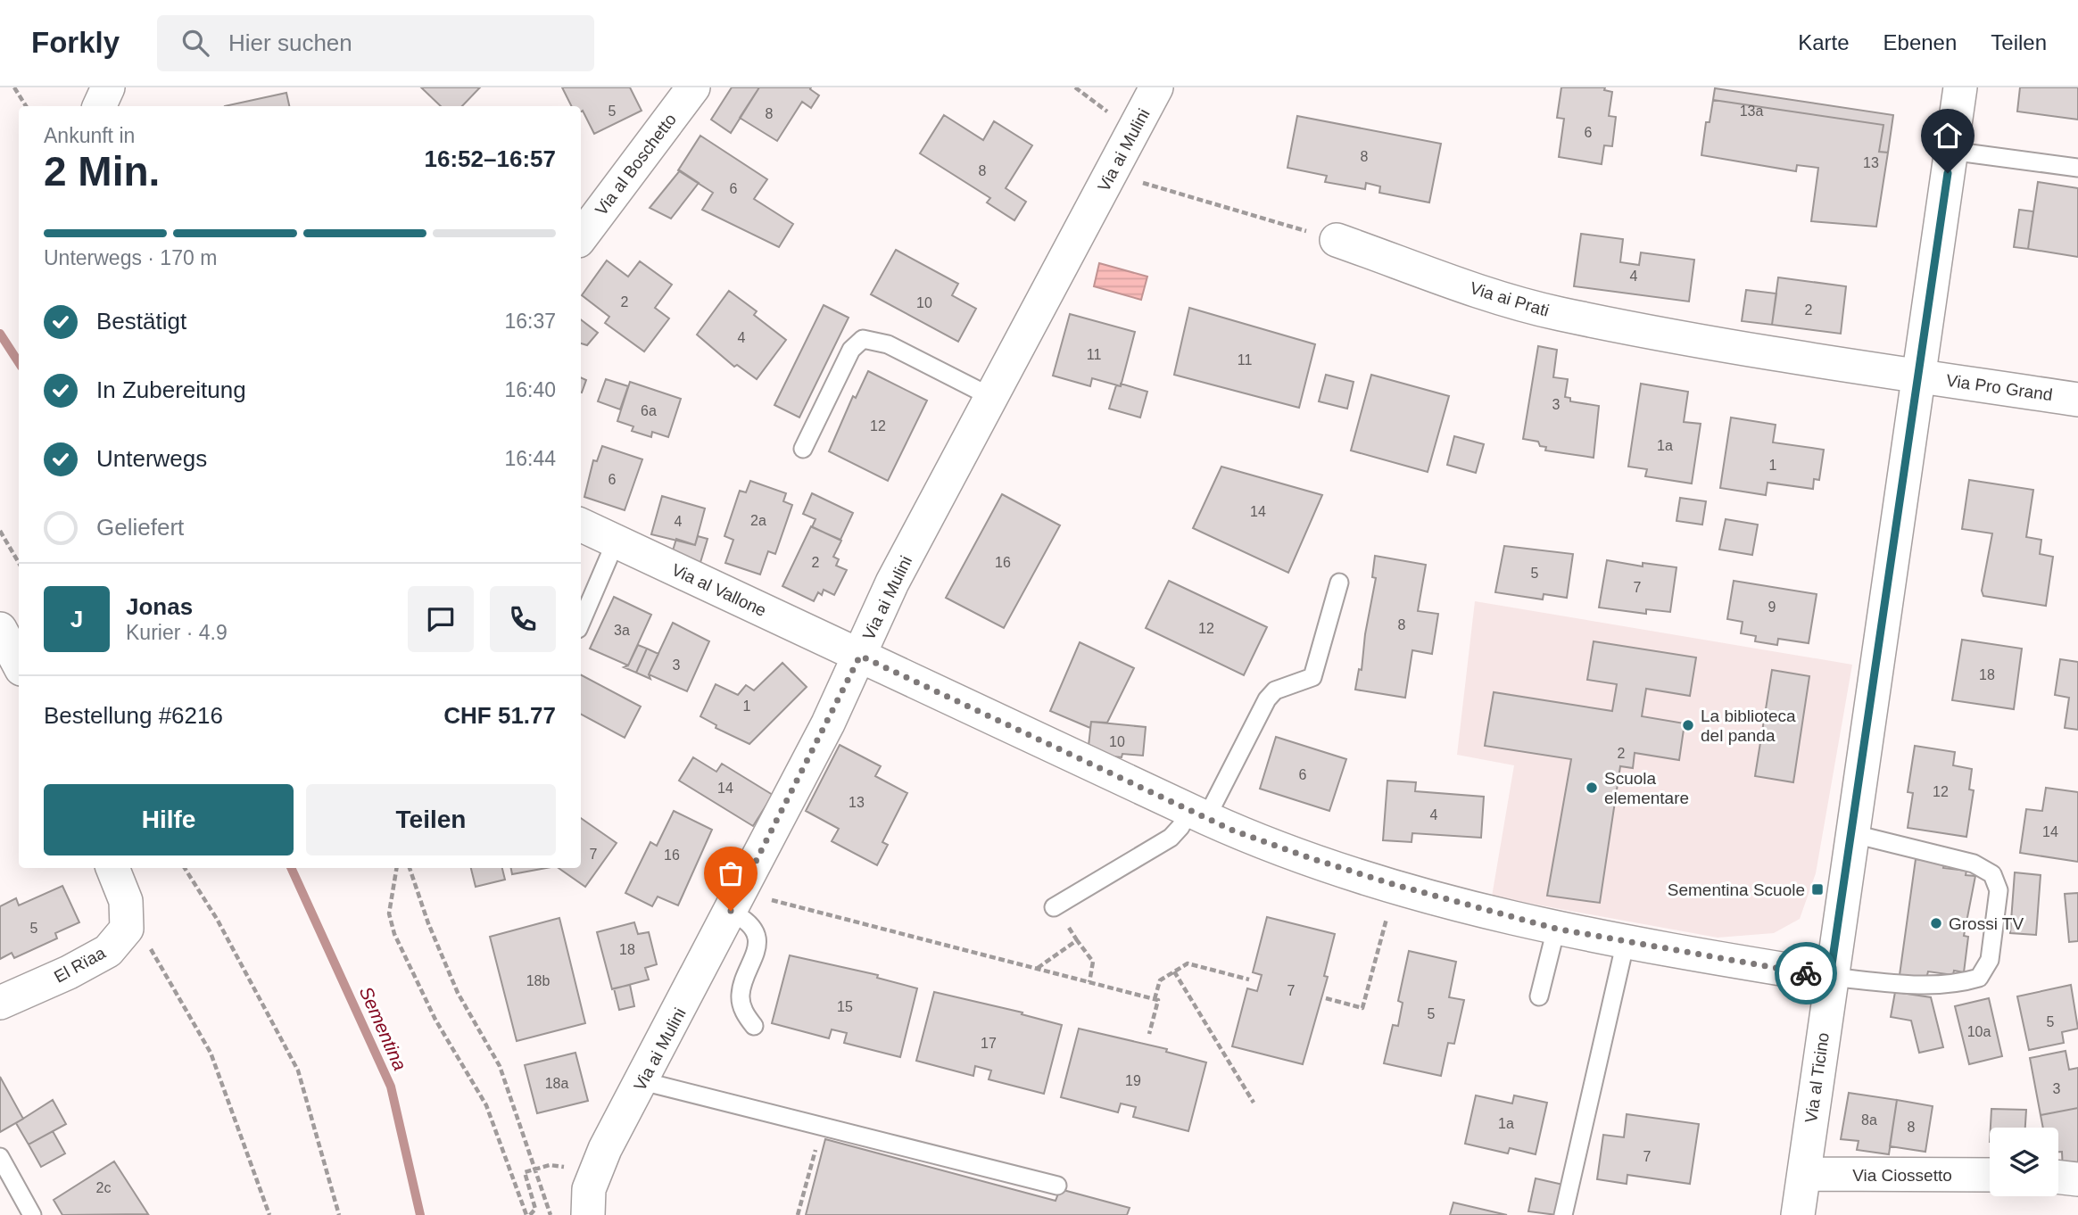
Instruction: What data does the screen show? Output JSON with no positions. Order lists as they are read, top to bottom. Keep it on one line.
{"streets":{"street":["Via ai Mulini","Via al Boschetto","Via ai Prati","Via Pro Grand","Via al Vallone","El Rïaa","Via al Ticino","Via Ciossetto"]},"crossings":[["Via ai Mulini","Via al Vallone"],["Via ai Prati","Via Pro Grand"],["Via ai Prati","Via al Ticino"],["Via Pro Grand","Via al Ticino"],["Via al Vallone","Via al Ticino"],["Via al Ticino","Via Ciossetto"]],"water":["Sementina"],"places":{"other":["La biblioteca del panda","Scuola elementare","Grossi TV"],"transit":["Sementina Scuole"]},"house_numbers":["5","13a","8","6","8","13","8","6","4","2","10","2","4","11","11","3","6a","12","1a","1","6","14","2a","4","2","16","5","7","9","8","12","3a","3","18","1","10","2","6","14","12","13","4","14","7","16","5","18","18b","7","15","5","5","10a","17","19","18a","3","8a","1a","8","7","2c"],"page":{"header":"Forkly","search":"Hier suchen","nav":["Karte","Ebenen","Teilen"],"heading":["2 Min.","Ankunft in","16:52–16:57"],"panel":["Jonas","Kurier · 4.9","Bestellung #6216","CHF 51.77"],"bar":"Unterwegs · 170 m","list":[["Bestätigt","16:37"],["In Zubereitung","16:40"],["Unterwegs","16:44"],"Geliefert"],"round":"J","buttons":["Hilfe","Teilen"]}}
